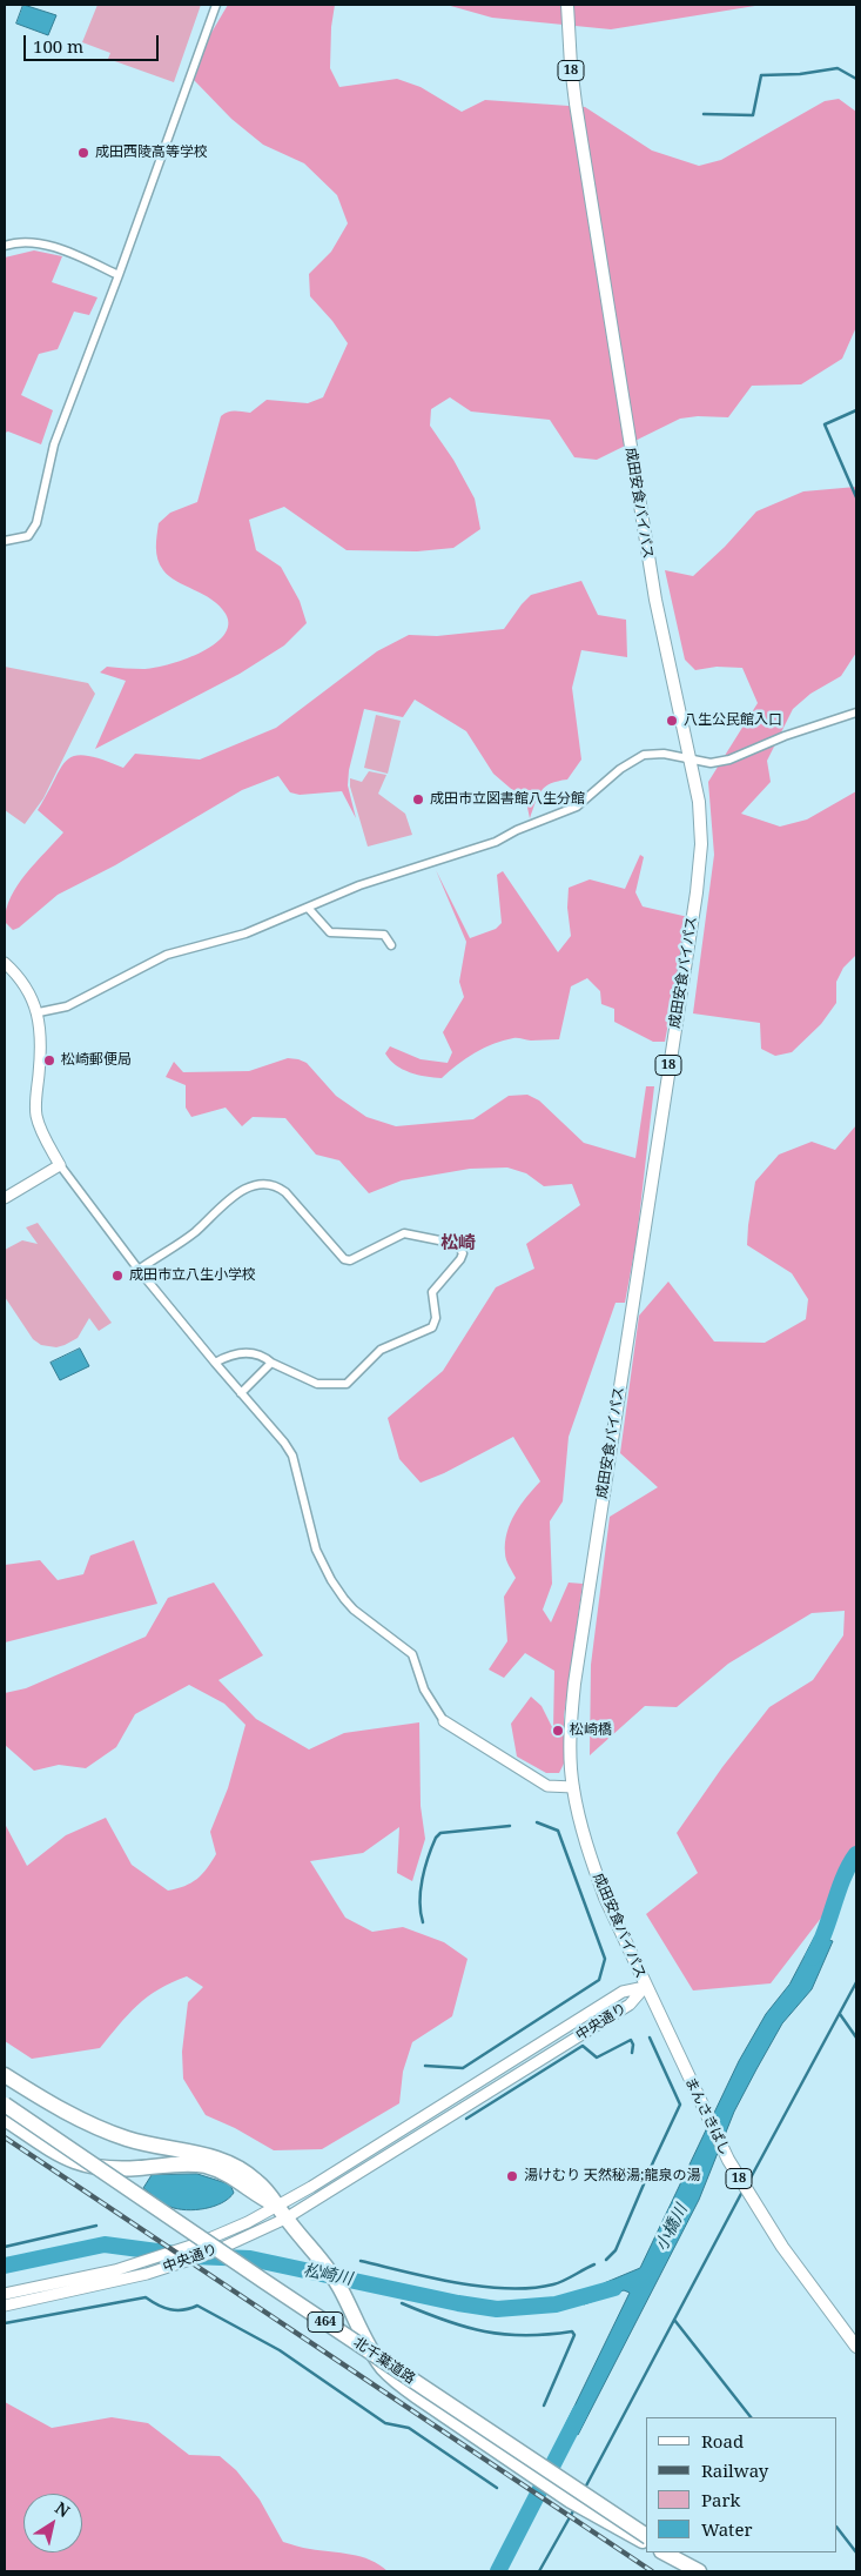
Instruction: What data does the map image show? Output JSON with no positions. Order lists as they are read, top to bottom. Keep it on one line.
{"streets":{"highway":["464","北千葉道路"],"main road":["18","成田安食バイパス","まんさきばし"],"street":["中央通り"]},"crossings":[["成田安食バイパス","中央通り"],["成田安食バイパス","まんさきばし"]],"districts":["松崎"],"water":["小橋川","松崎川"],"places":["成田西陵高等学校","八生公民館入口","成田市立図書館八生分館","松崎郵便局","成田市立八生小学校","松崎橋","湯けむり 天然秘湯;龍泉の湯"],"legend":["Road","Railway","Park","Water"],"scale_bar":"100 m","north":"top right"}
